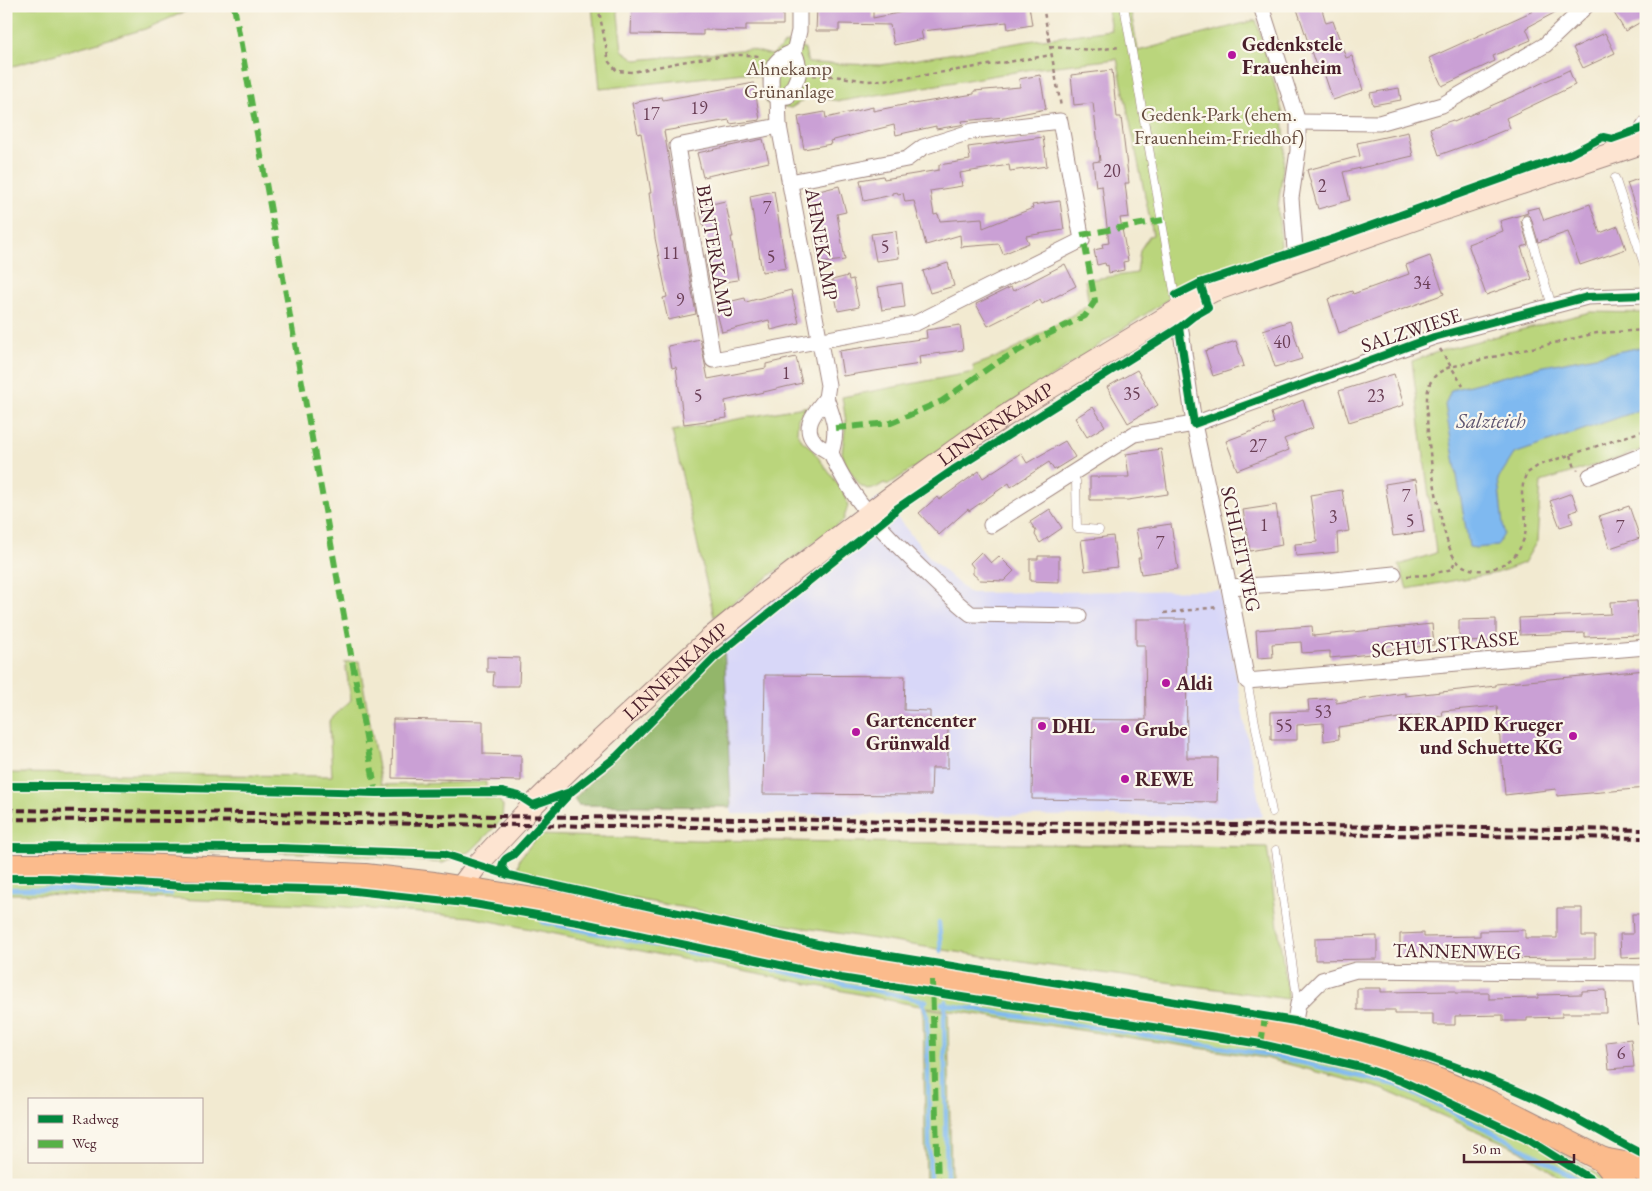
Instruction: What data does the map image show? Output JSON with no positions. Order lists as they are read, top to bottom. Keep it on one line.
{"streets":{"main road":["LINNENKAMP"],"street":["AHNEKAMP","BENTERKAMP","SALZWIESE","SCHLEITWEG","SCHULSTRASSE","TANNENWEG"]},"crossings":[["AHNEKAMP","BENTERKAMP"],["SALZWIESE","SCHLEITWEG"],["LINNENKAMP","SCHLEITWEG"],["SCHLEITWEG","SCHULSTRASSE"]],"water":["Salzteich"],"parks":["Ahnekamp Grünanlage","Gedenk-Park (ehem. Frauenheim-Friedhof)"],"places":["Gedenkstele Frauenheim","Aldi","DHL","Grube","Gartencenter Grünwald","KERAPID Krueger und Schuette KG","REWE"],"house_numbers":["19","17","20","2","7","5","11","5","34","9","40","1","35","5","23","27","7","3","5","1","7","7","53","55","6"],"legend":["Radweg","Weg"],"scale_bar":"50 m"}
